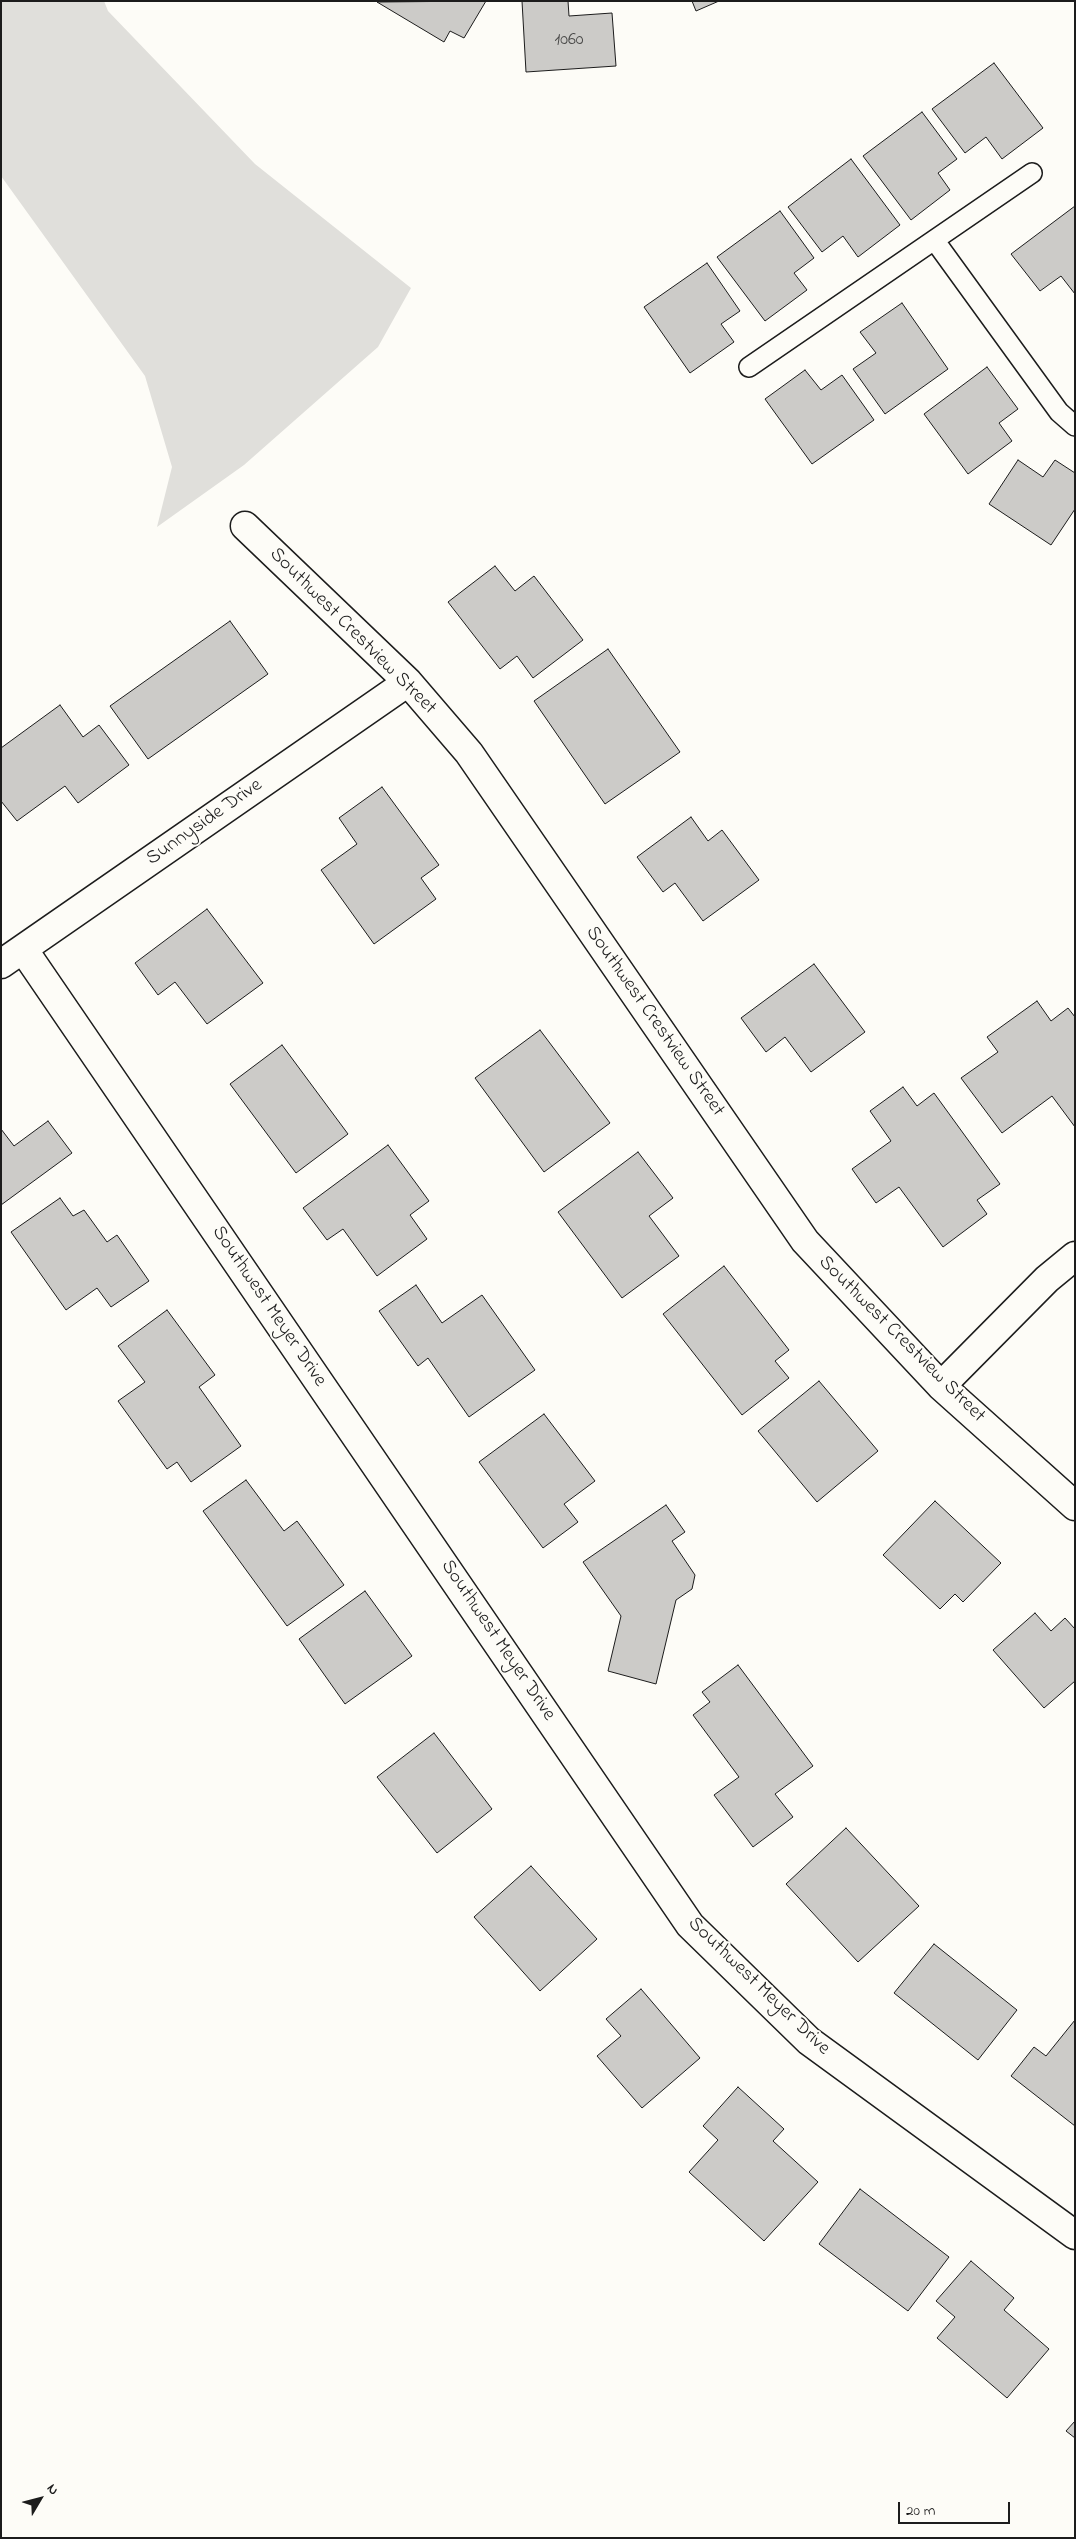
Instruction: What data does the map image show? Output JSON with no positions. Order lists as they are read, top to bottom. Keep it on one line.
{"streets":{"street":["Southwest Crestview Street","Sunnyside Drive","Southwest Meyer Drive"]},"crossings":[["Southwest Crestview Street","Sunnyside Drive"],["Sunnyside Drive","Southwest Meyer Drive"]],"house_numbers":["1060"],"scale_bar":"20 m","north":"top right"}
